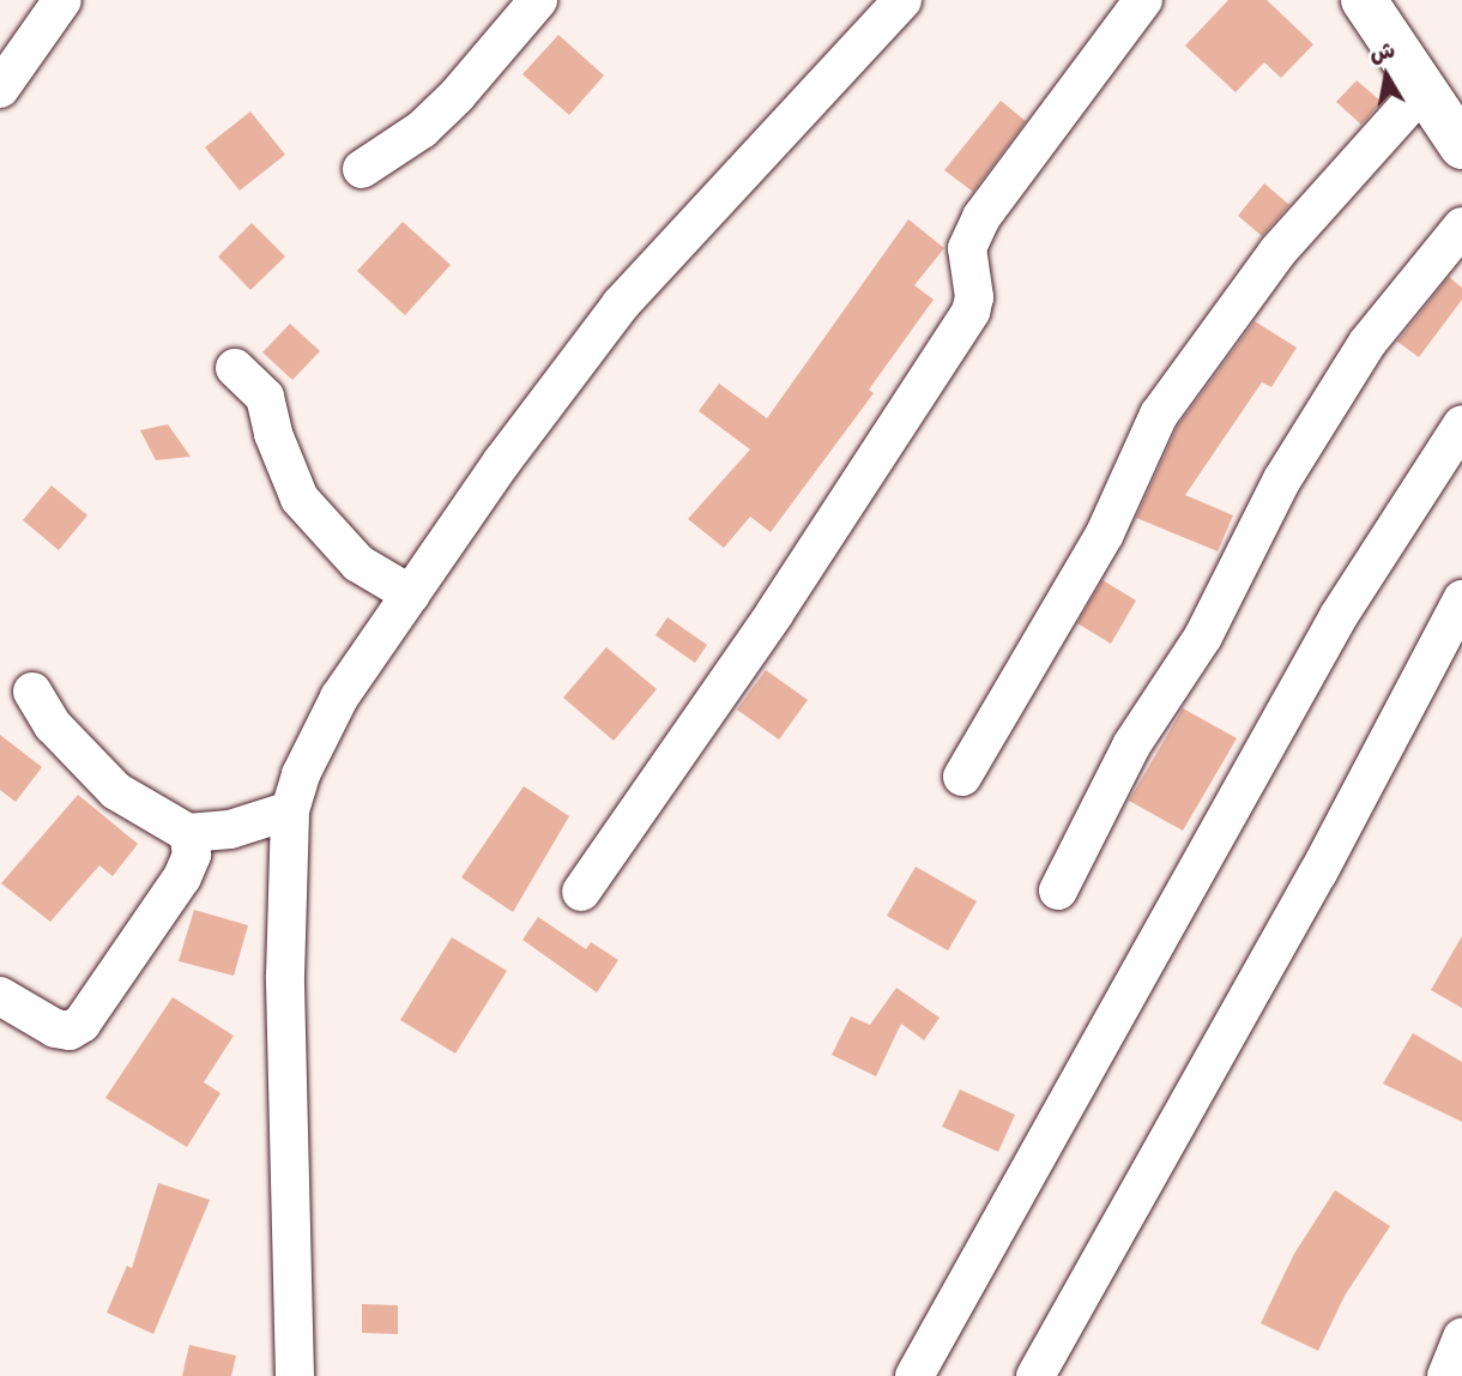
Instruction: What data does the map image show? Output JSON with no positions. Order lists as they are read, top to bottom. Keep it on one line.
{"north":"top"}
